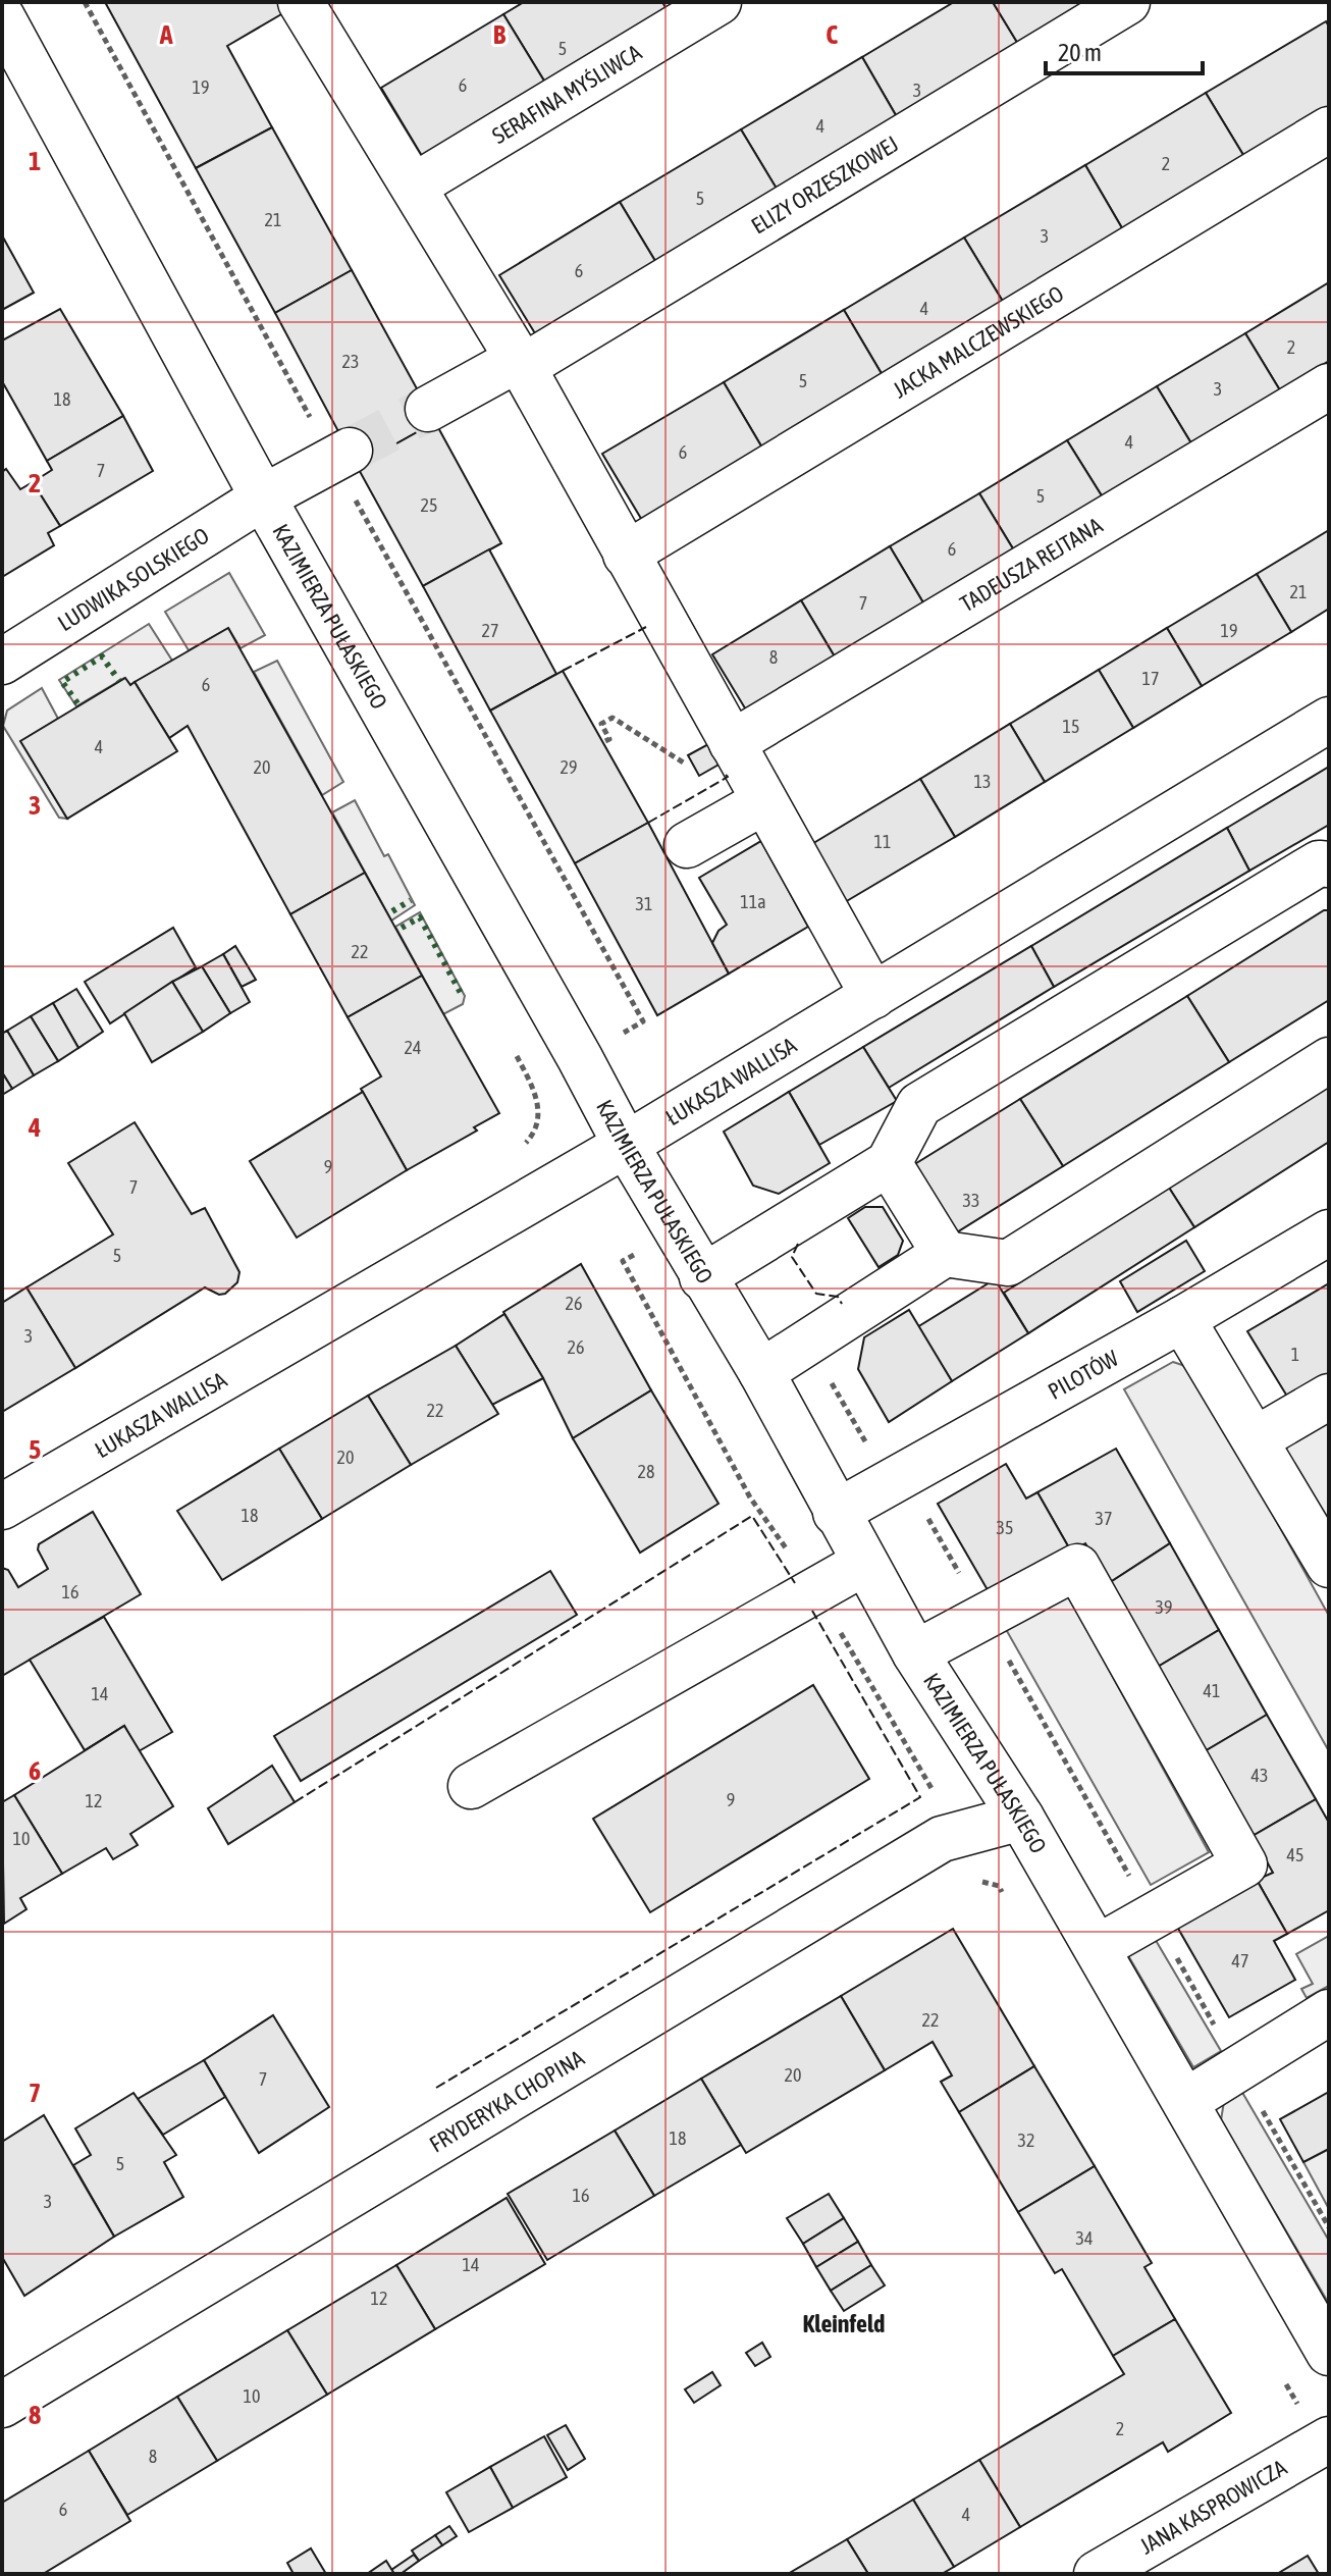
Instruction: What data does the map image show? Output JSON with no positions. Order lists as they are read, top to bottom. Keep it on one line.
{"streets":{"street":["SERAFINA MYŚLIWCA","ELIZY ORZESZKOWEJ","JACKA MALCZEWSKIEGO","TADEUSZA REJTANA","LUDWIKA SOLSKIEGO","KAZIMIERZA PUŁASKIEGO","ŁUKASZA WALLISA","PILOTÓW","FRYDERYKA CHOPINA","JANA KASPROWICZA"]},"crossings":[["LUDWIKA SOLSKIEGO","KAZIMIERZA PUŁASKIEGO"],["KAZIMIERZA PUŁASKIEGO","ŁUKASZA WALLISA"],["KAZIMIERZA PUŁASKIEGO","PILOTÓW"],["KAZIMIERZA PUŁASKIEGO","FRYDERYKA CHOPINA"]],"districts":["Kleinfeld"],"house_numbers":["5","6","19","3","4","2","5","21","3","6","4","2","23","5","3","18","4","6","7","5","25","6","21","7","27","19","8","17","6","15","4","20","29","13","11","11a","31","22","24","9","7","33","5","26","3","26","1","22","20","28","18","37","35","16","39","41","14","43","9","12","10","45","47","22","20","7","18","32","5","16","3","34","14","12","10","2","8","6","4"],"scale_bar":"20 m","grid":{"columns":["A","B","C"],"rows":["1","2","3","4","5","6","7","8"]}}
